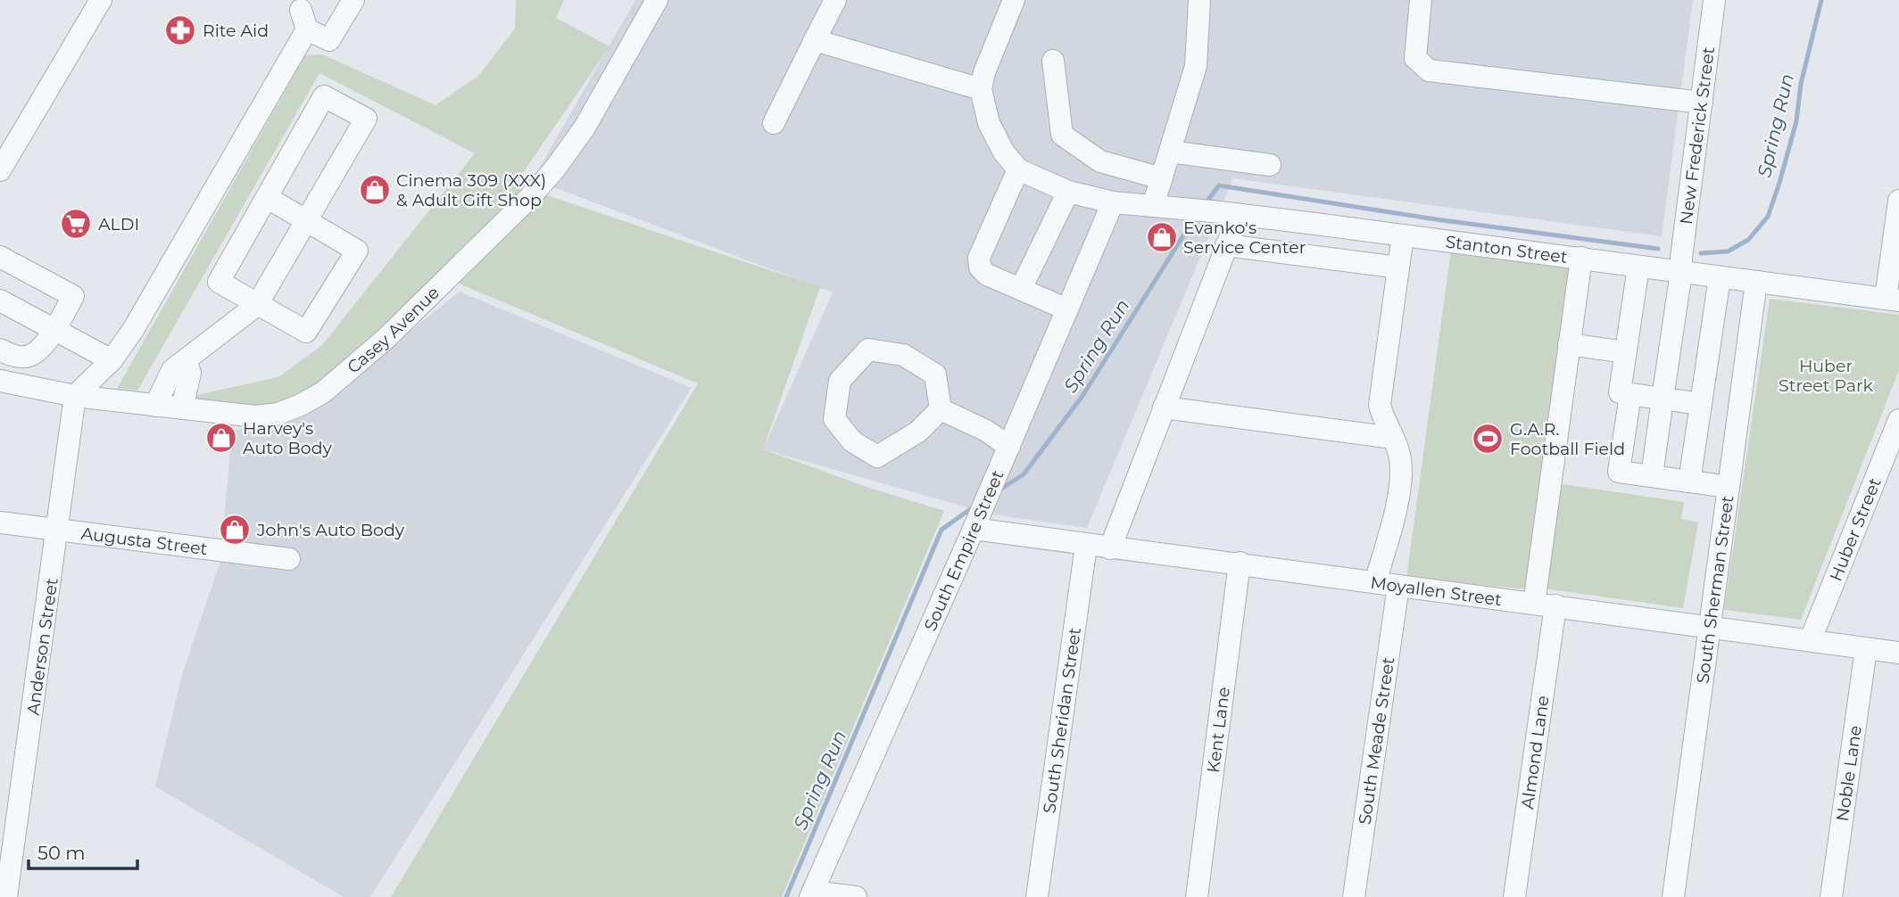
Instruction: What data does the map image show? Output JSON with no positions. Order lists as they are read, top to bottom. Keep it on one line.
{"streets":{"street":["New Frederick Street","Stanton Street","Casey Avenue","Huber Street","Augusta Street","South Empire Street","South Sherman Street","Moyallen Street","Anderson Street","South Sheridan Street","Kent Lane","South Meade Street","Almond Lane","Noble Lane"]},"crossings":[["New Frederick Street","Stanton Street"],["Stanton Street","South Empire Street"],["Stanton Street","South Sherman Street"],["Stanton Street","Almond Lane"],["Casey Avenue","Anderson Street"],["Huber Street","Moyallen Street"],["Augusta Street","Anderson Street"],["South Empire Street","Moyallen Street"],["South Sherman Street","Moyallen Street"],["Moyallen Street","South Sheridan Street"],["Moyallen Street","Kent Lane"],["Moyallen Street","South Meade Street"],["Moyallen Street","Almond Lane"],["Moyallen Street","Noble Lane"]],"water":["Spring Run"],"parks":["Huber Street Park"],"places":{"pharmacy":["Rite Aid"],"shop":["Cinema 309 (XXX) & Adult Gift Shop","Evanko's Service Center","Harvey's Auto Body","John's Auto Body"],"supermarket":["ALDI"],"sports":["G.A.R. Football Field"]},"scale_bar":"50 m"}
